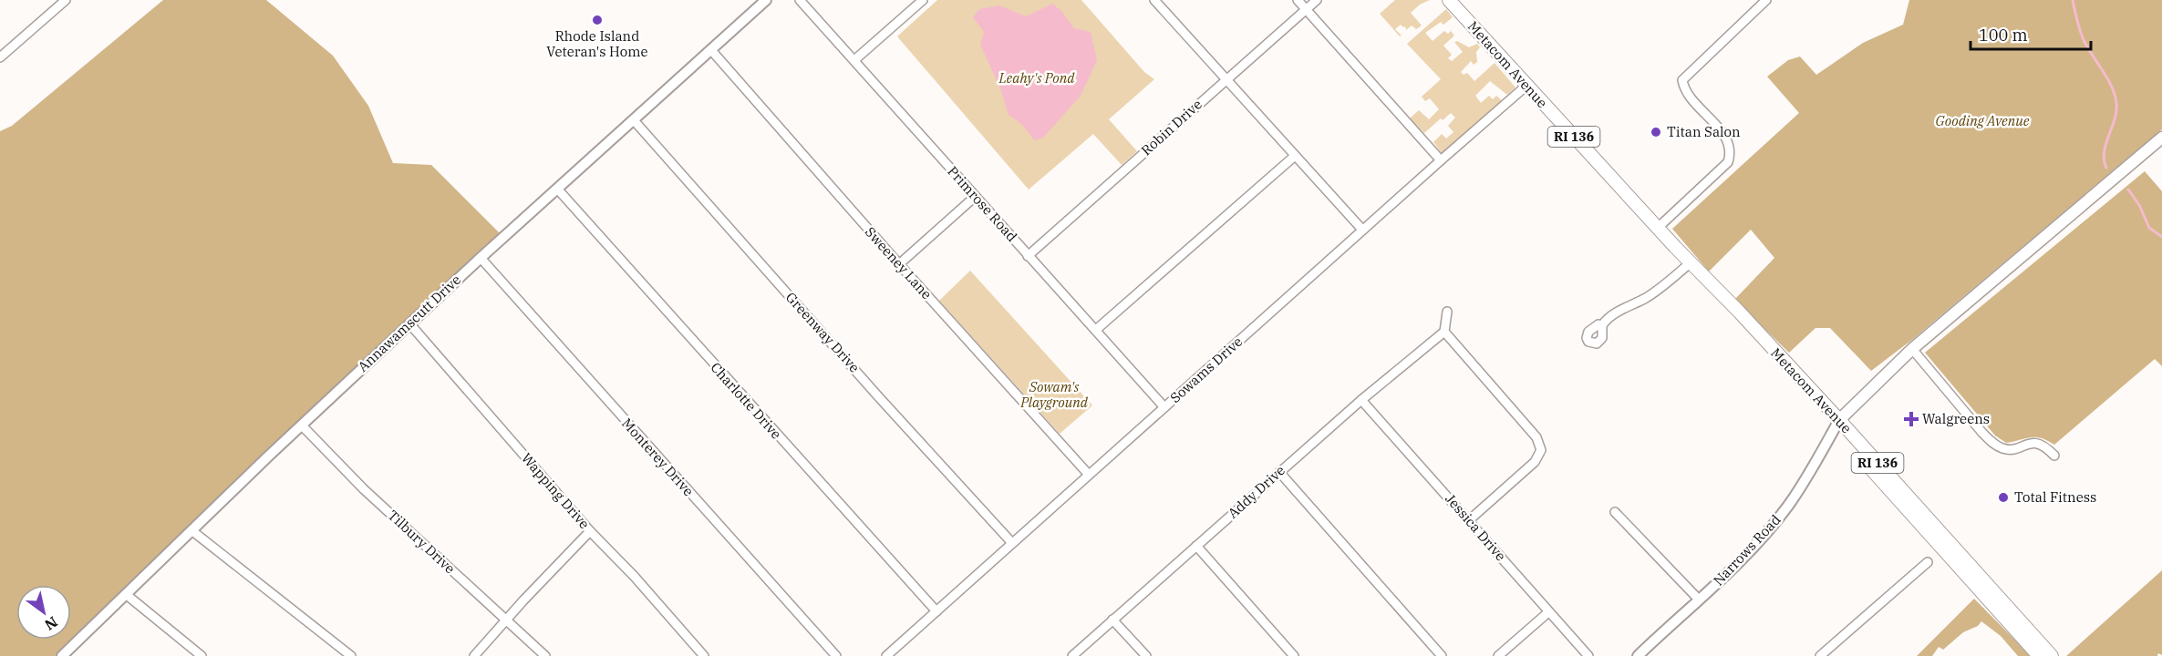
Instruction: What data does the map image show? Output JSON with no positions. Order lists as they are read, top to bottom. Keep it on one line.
{"streets":{"main road":["Metacom Avenue","RI 136"],"street":["Robin Drive","Primrose Road","Sweeney Lane","Annawamscutt Drive","Greenway Drive","Sowams Drive","Charlotte Drive","Monterey Drive","Wapping Drive","Addy Drive","Jessica Drive","Tilbury Drive","Narrows Road"]},"crossings":[["Metacom Avenue","Sowams Drive"],["Metacom Avenue","Narrows Road"],["Robin Drive","Primrose Road"],["Primrose Road","Sowams Drive"],["Sweeney Lane","Annawamscutt Drive"],["Sweeney Lane","Sowams Drive"],["Annawamscutt Drive","Greenway Drive"],["Annawamscutt Drive","Charlotte Drive"],["Annawamscutt Drive","Monterey Drive"],["Annawamscutt Drive","Wapping Drive"],["Annawamscutt Drive","Tilbury Drive"],["Greenway Drive","Sowams Drive"],["Sowams Drive","Charlotte Drive"],["Addy Drive","Jessica Drive"]],"parks":["Leahy's Pond","Gooding Avenue","Sowam's Playground"],"places":{"other":["Rhode Island Veteran's Home","Titan Salon","Total Fitness"],"health":["Walgreens"]},"scale_bar":"100 m","north":"bottom right"}
